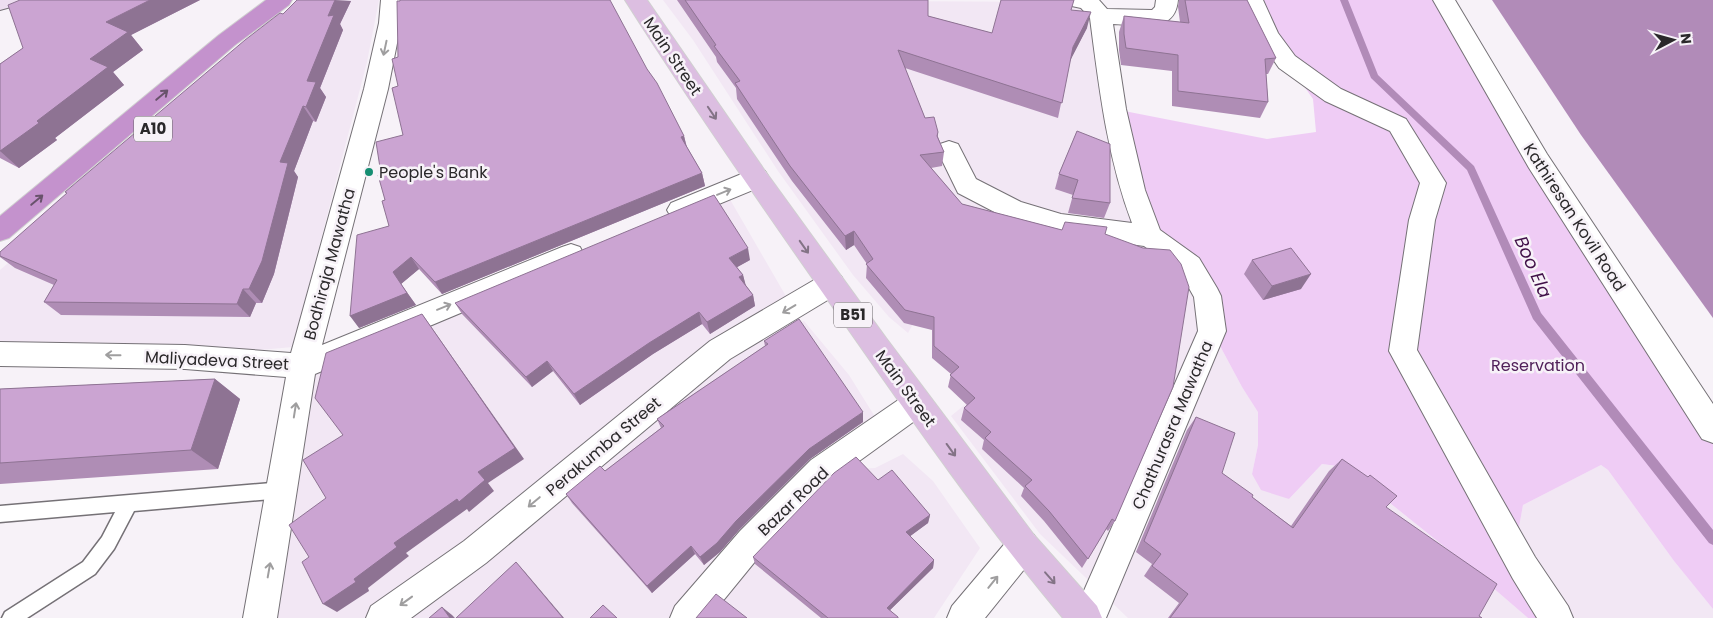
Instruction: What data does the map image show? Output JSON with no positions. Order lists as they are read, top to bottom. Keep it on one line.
{"streets":{"highway":["A10"],"main road":["Main Street","B51"],"street":["Kathiresan Kovil Road","Bodhiraja Mawatha","Maliyadeva Street","Chathurasra Mawatha","Perakumba Street","Bazar Road"]},"crossings":[["Main Street","Perakumba Street"],["Main Street","Bazar Road"],["Bodhiraja Mawatha","Maliyadeva Street"]],"one_way":["Main Street","Perakumba Street"],"water":["Boo Ela"],"parks":["Reservation"],"places":["People's Bank"],"north":"right"}
